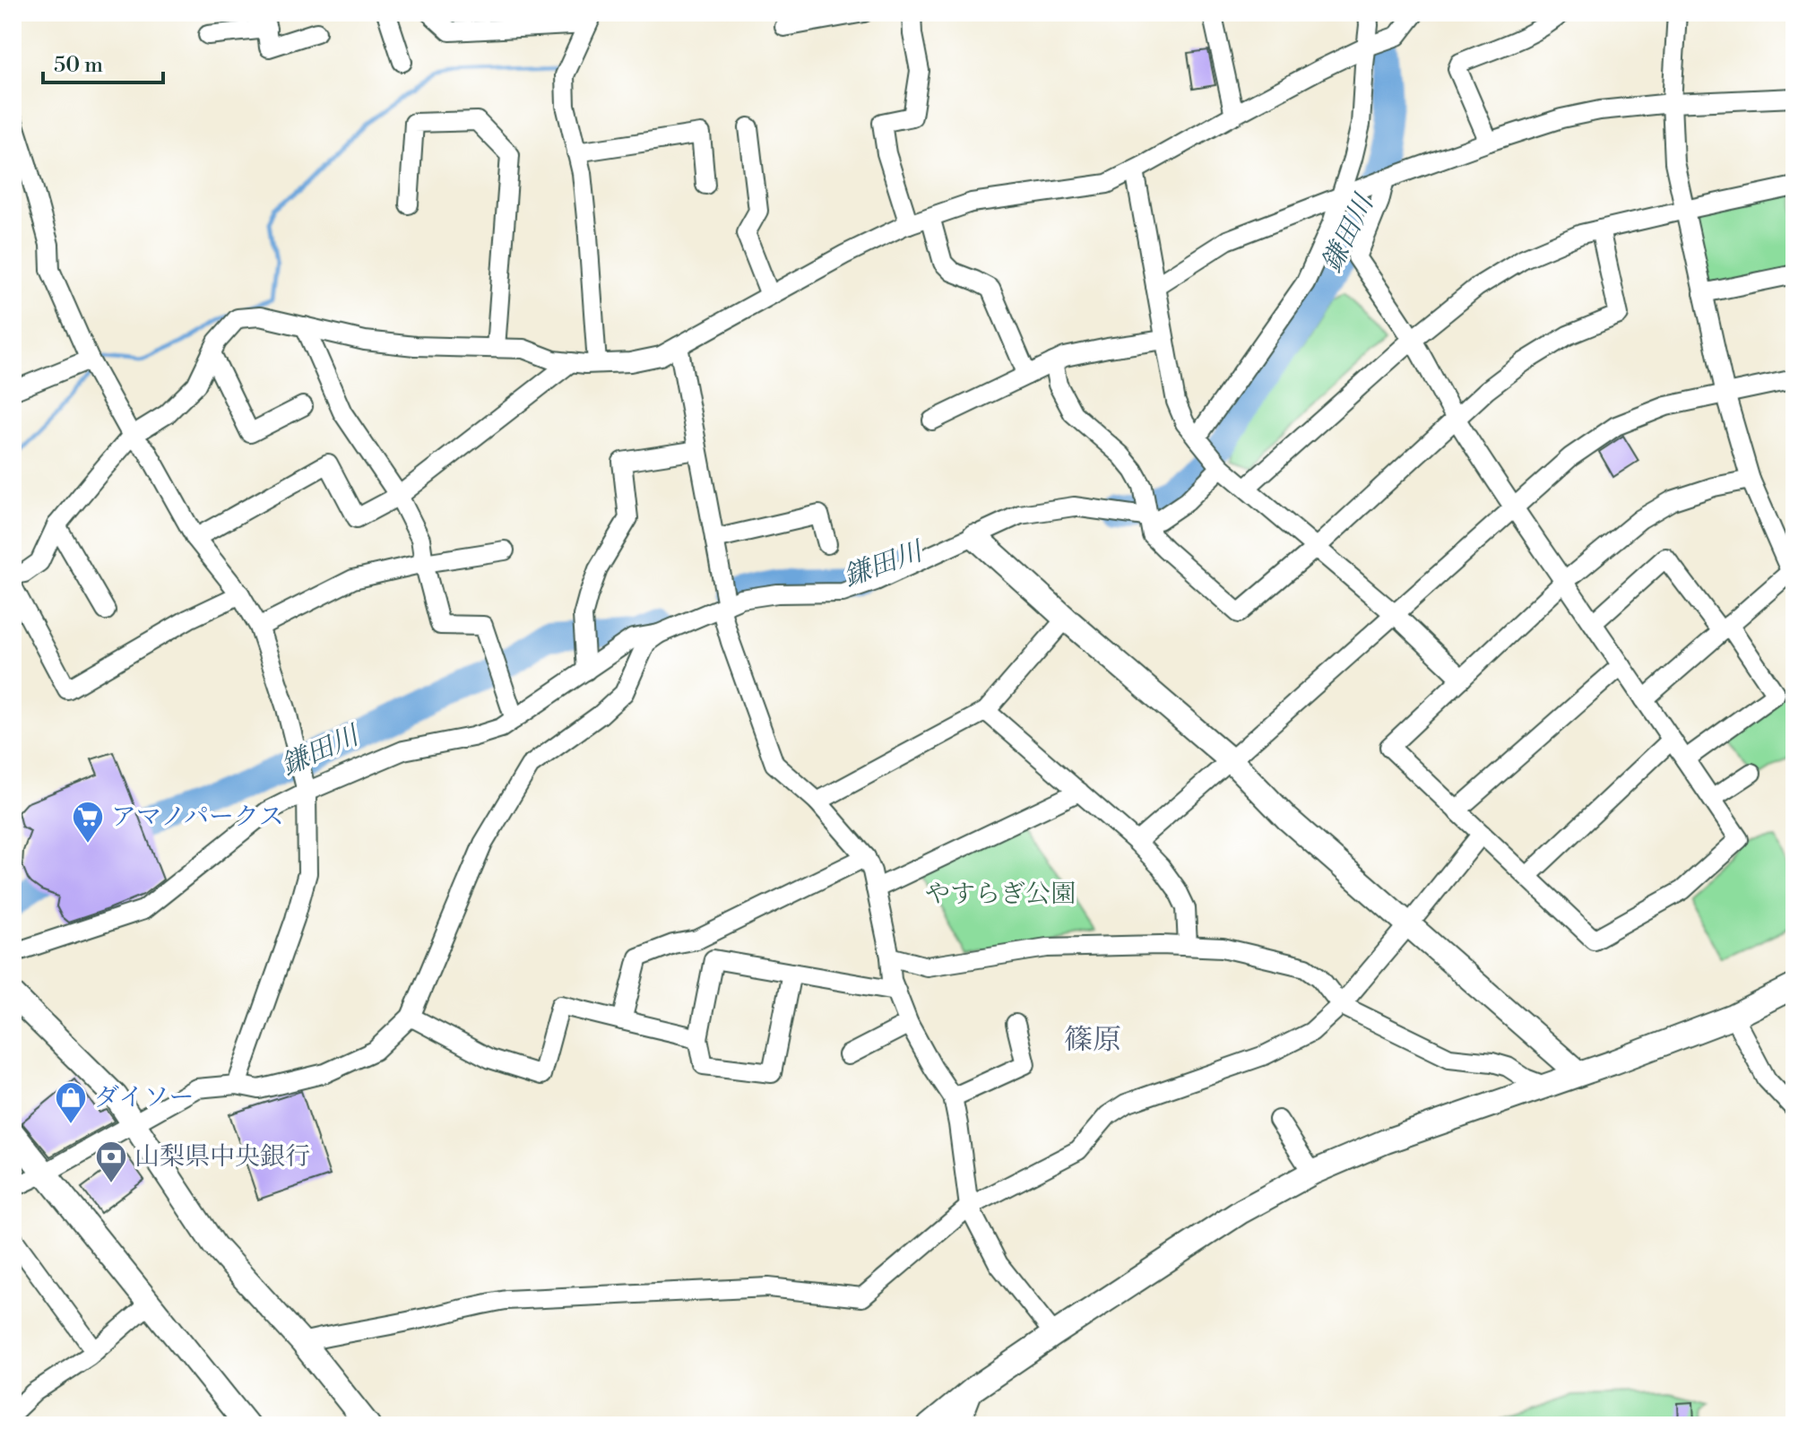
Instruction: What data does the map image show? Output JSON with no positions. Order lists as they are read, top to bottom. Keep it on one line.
{"districts":["篠原"],"water":["鎌田川"],"parks":["やすらぎ公園"],"places":{"supermarket":["アマノパークス"],"shop":["ダイソー"],"bank":["山梨県中央銀行"]},"scale_bar":"50 m"}
